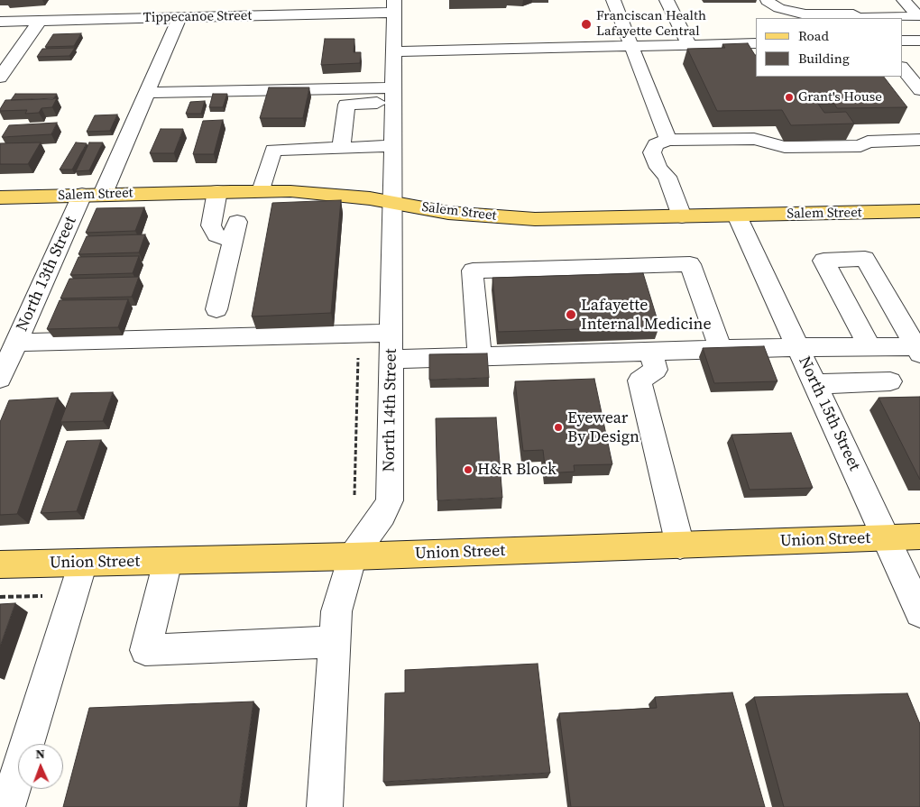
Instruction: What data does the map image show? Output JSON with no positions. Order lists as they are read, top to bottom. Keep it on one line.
{"streets":{"main road":["Salem Street","Union Street"],"street":["Tippecanoe Street","North 13th Street","North 14th Street","North 15th Street"]},"crossings":[["Tippecanoe Street","North 13th Street"],["Tippecanoe Street","North 14th Street"],["Salem Street","North 13th Street"],["Salem Street","North 14th Street"],["Salem Street","North 15th Street"],["North 14th Street","Union Street"],["North 15th Street","Union Street"]],"places":["Franciscan Health Lafayette Central","Grant's House","Lafayette Internal Medicine","Eyewear By Design","H&R Block"],"legend":["Road","Building"],"north":"top"}
